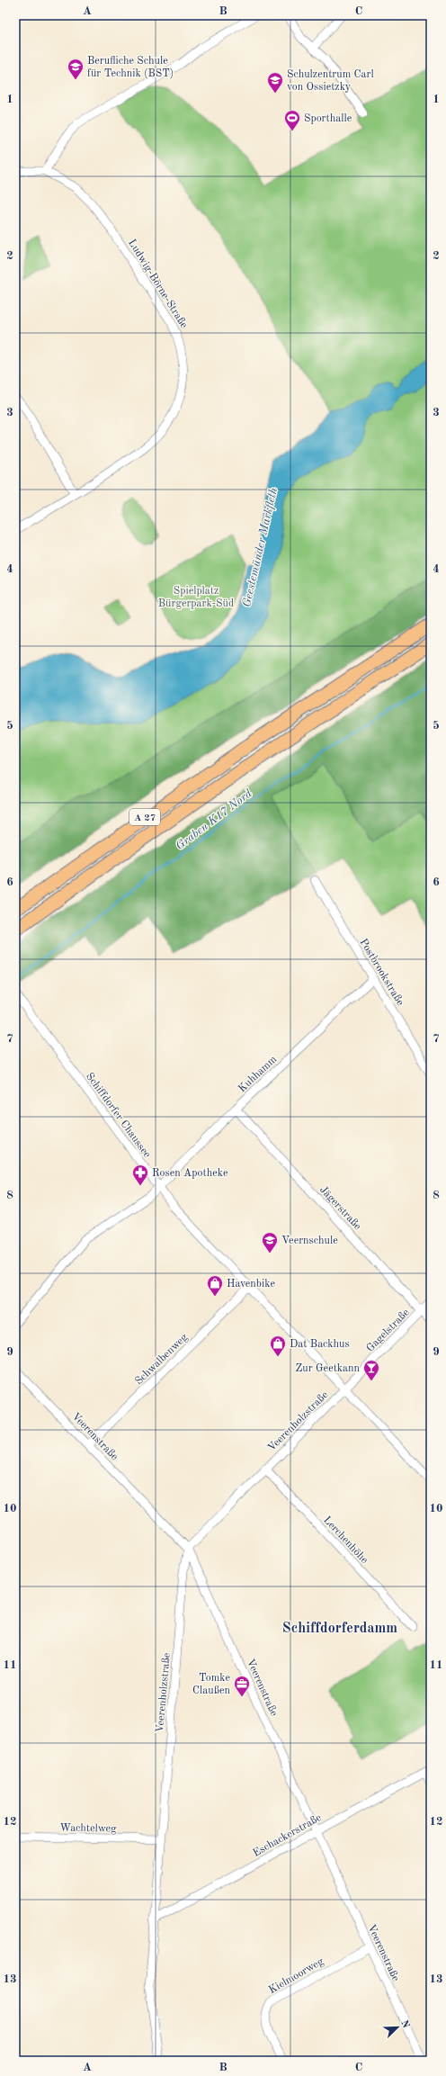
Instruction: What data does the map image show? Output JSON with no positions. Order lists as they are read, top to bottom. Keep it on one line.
{"streets":{"highway":["A 27"],"street":["Ludwig-Börne-Straße","Postbrookstraße","Kuhhamm","Schiffdorfer Chaussee","Jägerstraße","Gagelstraße","Schwalbenweg","Veerenholzstraße","Veerenstraße","Lerchenhöhe","Wachtelweg","Eschackerstraße","Kielmoorweg"]},"crossings":[["Postbrookstraße","Kuhhamm"],["Kuhhamm","Schiffdorfer Chaussee"],["Kuhhamm","Jägerstraße"],["Schiffdorfer Chaussee","Gagelstraße"],["Schiffdorfer Chaussee","Schwalbenweg"],["Schiffdorfer Chaussee","Veerenholzstraße"],["Jägerstraße","Gagelstraße"],["Gagelstraße","Veerenholzstraße"],["Schwalbenweg","Veerenstraße"],["Veerenholzstraße","Veerenstraße"],["Veerenholzstraße","Lerchenhöhe"],["Veerenholzstraße","Wachtelweg"],["Veerenholzstraße","Eschackerstraße"],["Veerenstraße","Eschackerstraße"],["Veerenstraße","Kielmoorweg"]],"districts":["Schiffdorferdamm"],"water":["Geestemünder Markfleth","Graben K17 Nord"],"parks":["Spielplatz Bürgerpark-Süd"],"places":{"school or university":["Berufliche Schule für Technik (BST)","Schulzentrum Carl von Ossietzky","Veernschule"],"sports":["Sporthalle"],"pharmacy":["Rosen Apotheke"],"shop":["Havenbike","Dat Backhus"],"bar":["Zur Geetkann"],"office":["Tomke Claußen"]},"north":"top right","grid":{"columns":["A","B","C"],"rows":["1","2","3","4","5","6","7","8","9","10","11","12","13"]}}
